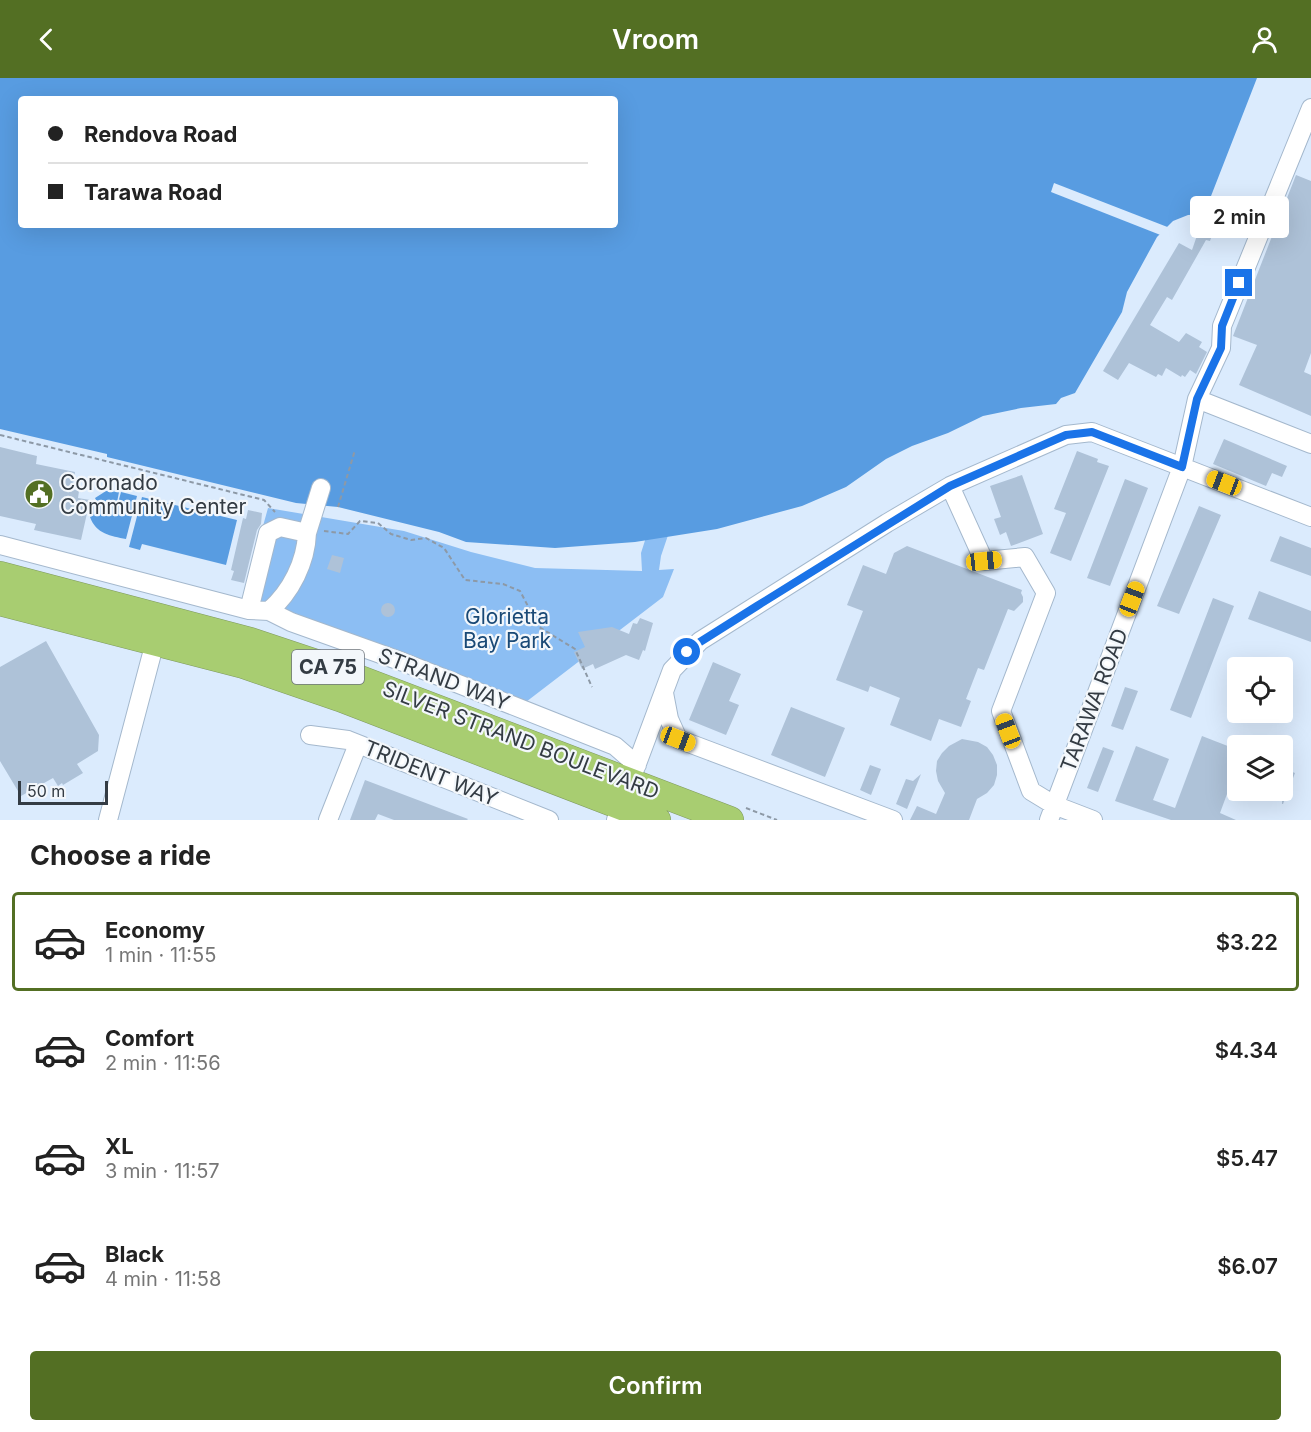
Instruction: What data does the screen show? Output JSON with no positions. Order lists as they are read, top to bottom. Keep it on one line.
{"streets":{"highway":["CA 75","SILVER STRAND BOULEVARD"],"street":["STRAND WAY","TARAWA ROAD","TRIDENT WAY"]},"crossings":[["STRAND WAY","SILVER STRAND BOULEVARD"]],"parks":["Glorietta Bay Park"],"places":{"public building":["Coronado Community Center"]},"scale_bar":"50 m","page":{"header":"Vroom","banner":["Rendova Road","Tarawa Road"],"bubble":"2 min","scale":"50 m","heading":"Choose a ride","list":[{"name":"Economy","note":"1 min · 11:55","value":"$3.22"},{"name":"Comfort","note":"2 min · 11:56","value":"$4.34"},{"name":"XL","note":"3 min · 11:57","value":"$5.47"},{"name":"Black","note":"4 min · 11:58","value":"$6.07"}],"buttons":"Confirm"}}
